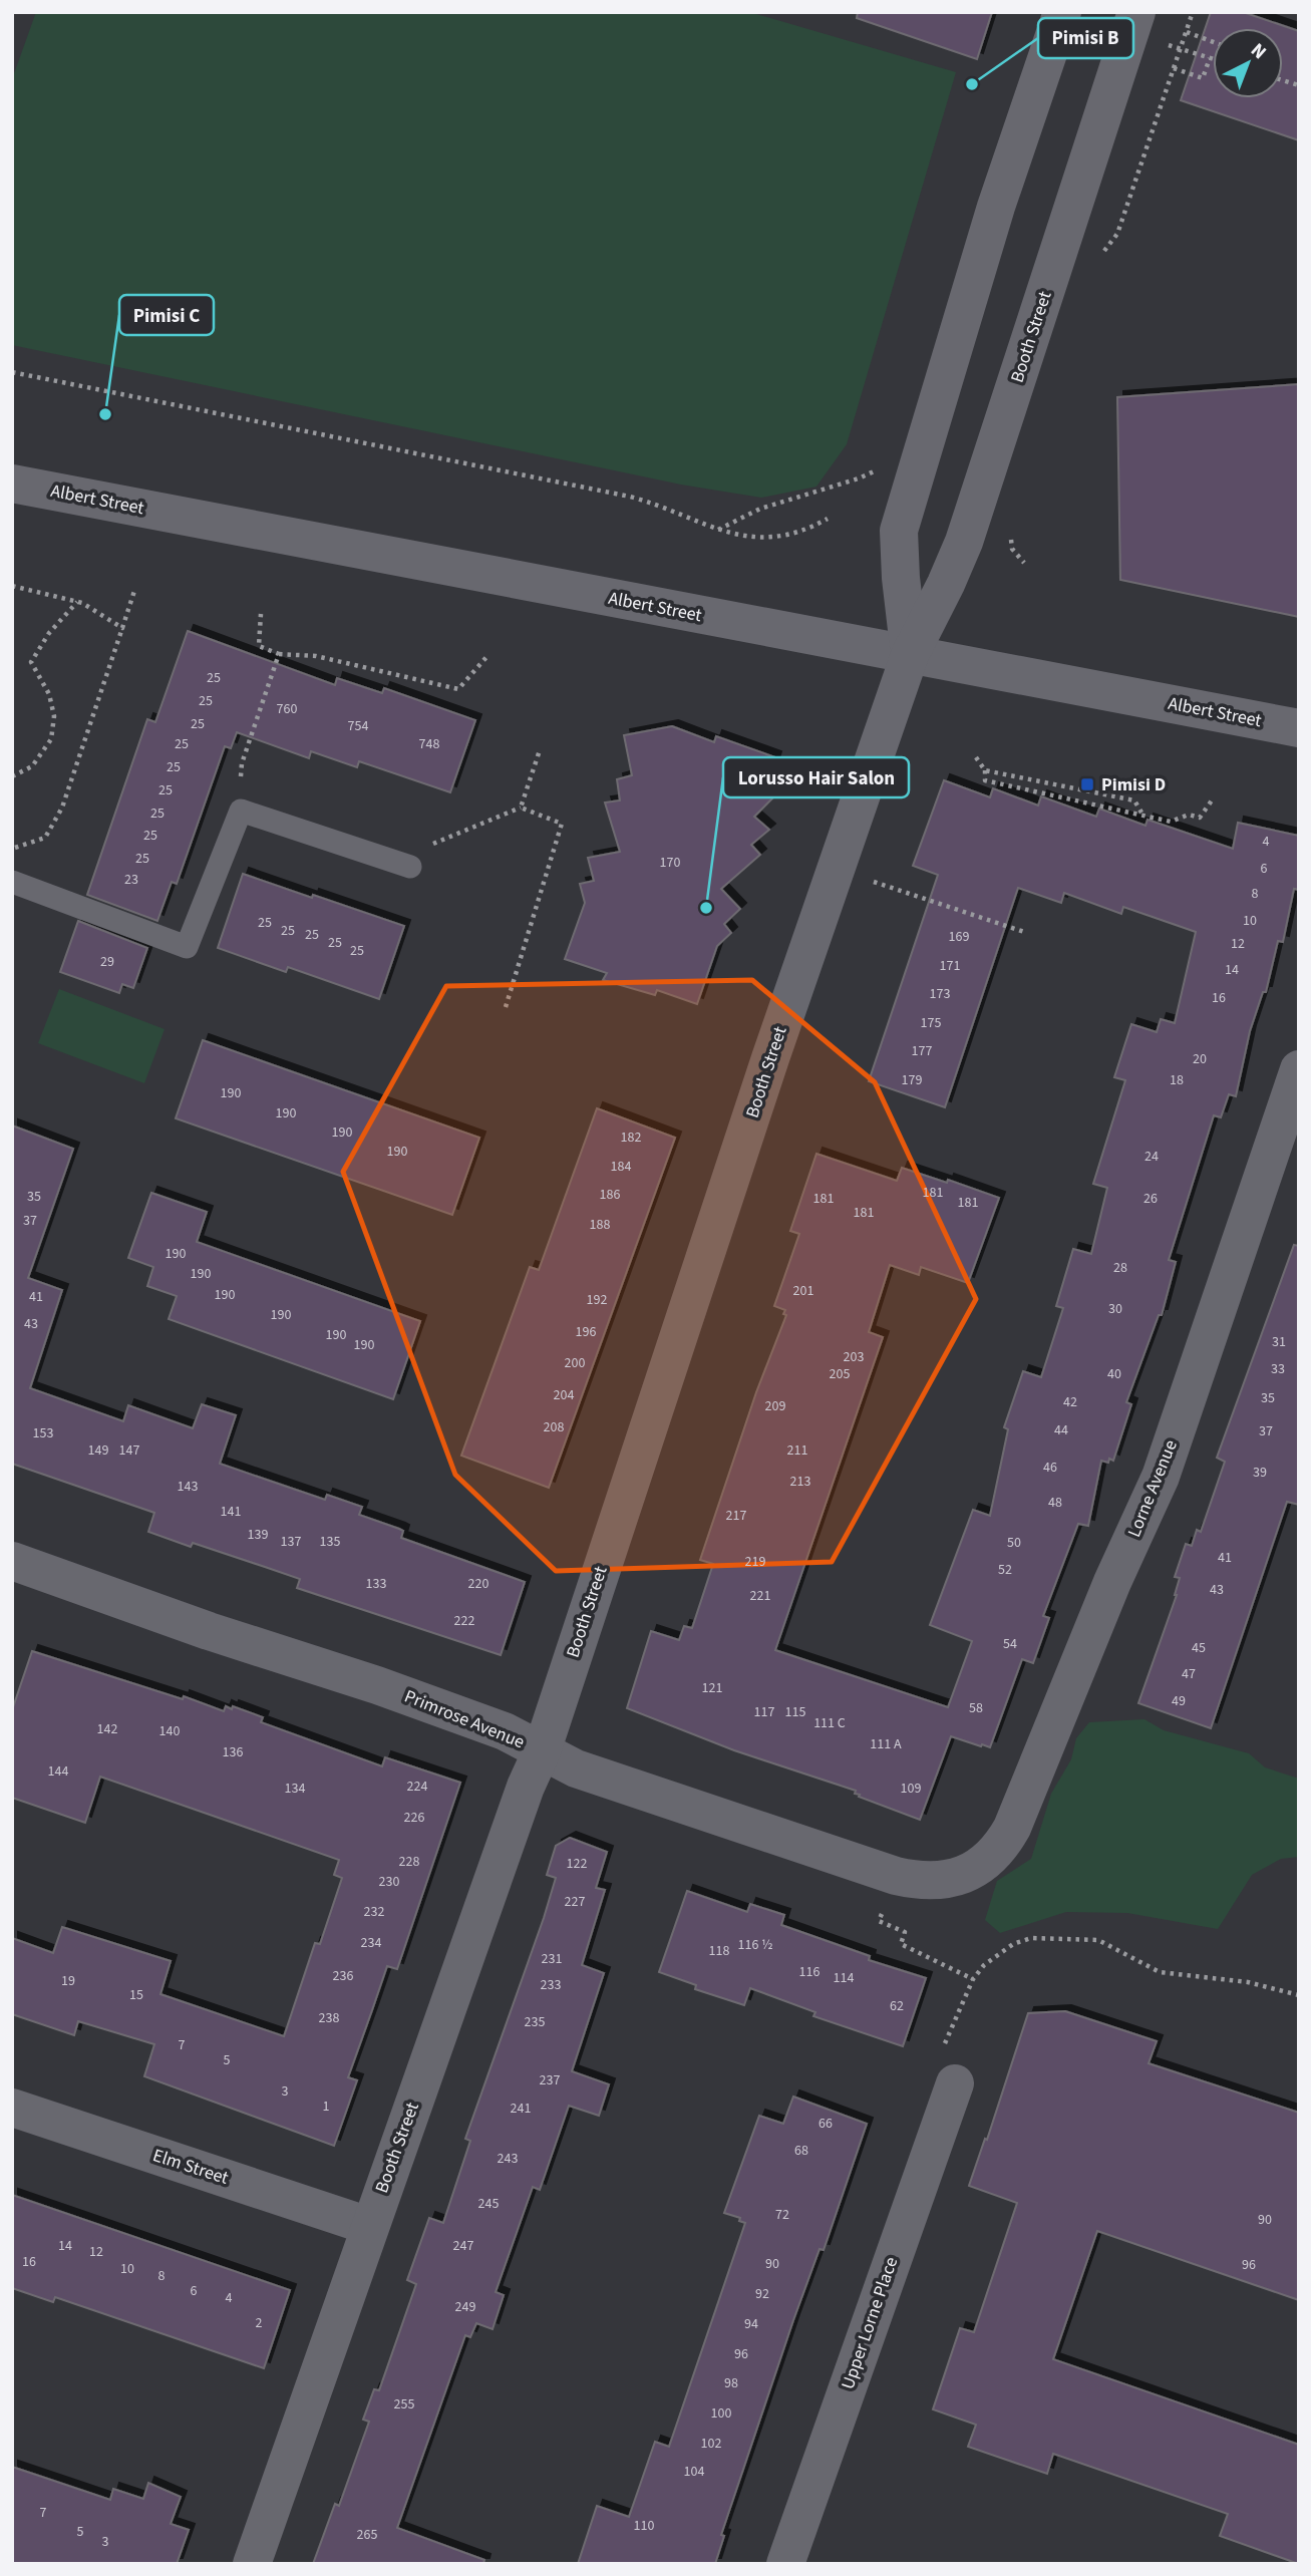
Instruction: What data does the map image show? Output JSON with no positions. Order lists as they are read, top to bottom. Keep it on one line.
{"streets":{"main road":["Booth Street","Albert Street","Lorne Avenue","Primrose Avenue","Elm Street","Upper Lorne Place"]},"crossings":[["Booth Street","Albert Street"],["Booth Street","Primrose Avenue"],["Booth Street","Elm Street"],["Lorne Avenue","Primrose Avenue"]],"places":{"other":["Pimisi B","Pimisi C","Lorusso Hair Salon"],"transit":["Pimisi D"]},"house_numbers":["25","25","760","25","754","25","748","25","25","25","25","4","25","170","6","23","8","10","25","25","25","169","25","12","25","29","171","14","173","16","175","177","20","179","18","190","190","190","182","190","24","184","181","186","35","181","26","181","181","37","188","190","28","190","201","190","41","192","30","190","43","196","190","31","190","203","200","33","205","40","204","35","42","209","208","44","37","153","149","147","211","46","39","213","143","48","141","217","139","137","135","50","41","219","52","133","220","43","221","222","54","45","47","121","49","58","117","115","111 C","142","140","111 A","136","144","224","134","109","226","228","122","230","227","232","234","116 ½","118","231","116","236","114","19","233","15","62","238","235","7","5","237","3","1","241","66","68","243","245","72","90","14","247","12","16","90","96","10","8","6","92","4","249","2","94","96","98","255","100","102","104","7","110","5","265","3"],"north":"top right"}
